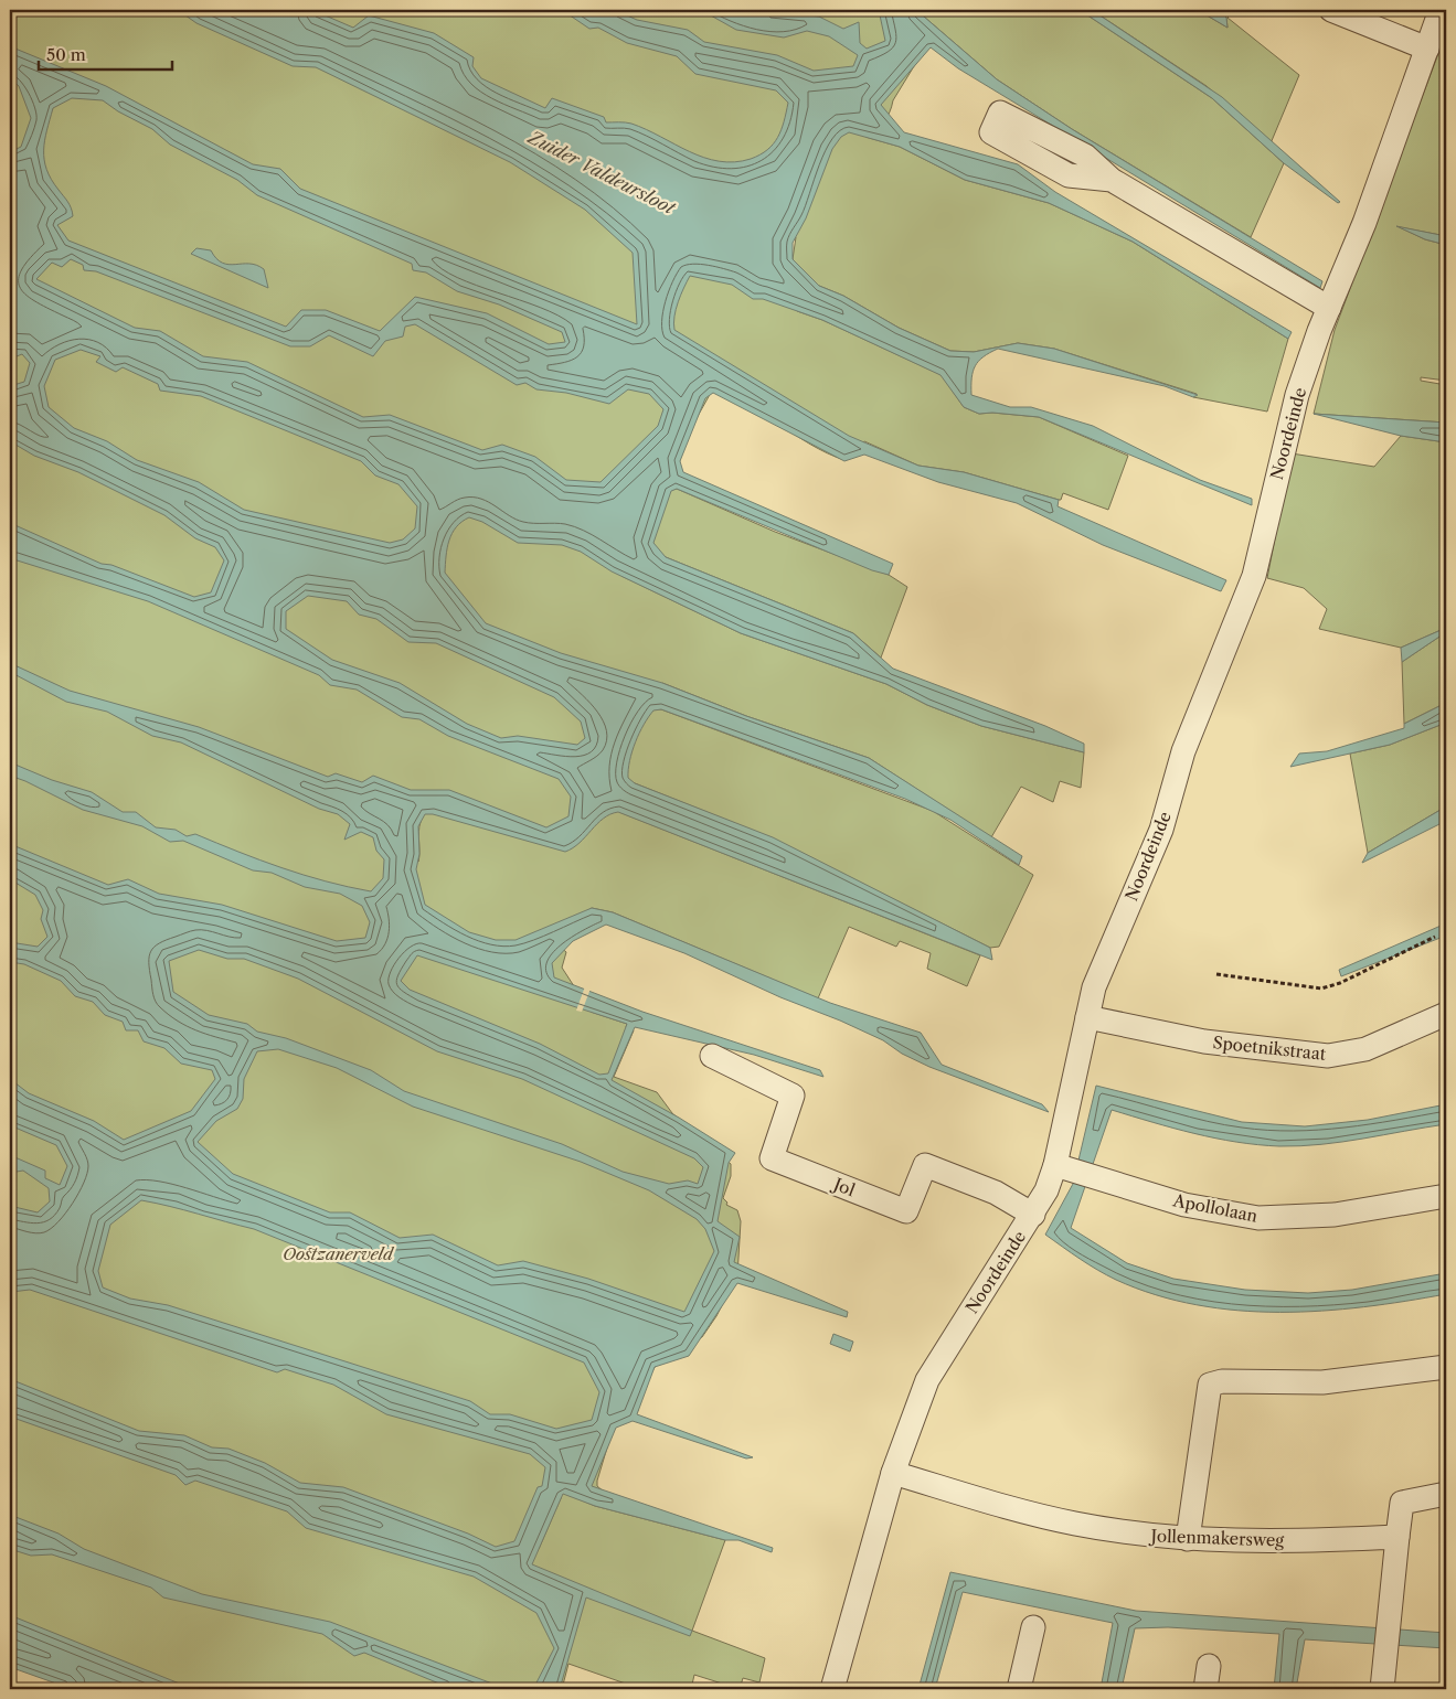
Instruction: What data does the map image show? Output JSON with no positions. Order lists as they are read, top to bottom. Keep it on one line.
{"streets":{"street":["Noordeinde","Spoetnikstraat","Jol","Apollolaan","Jollenmakersweg"]},"crossings":[["Noordeinde","Spoetnikstraat"],["Noordeinde","Jol"],["Noordeinde","Apollolaan"],["Noordeinde","Jollenmakersweg"]],"water":["Zuider Valdeursloot"],"parks":["Oostzanerveld"],"scale_bar":"50 m"}
